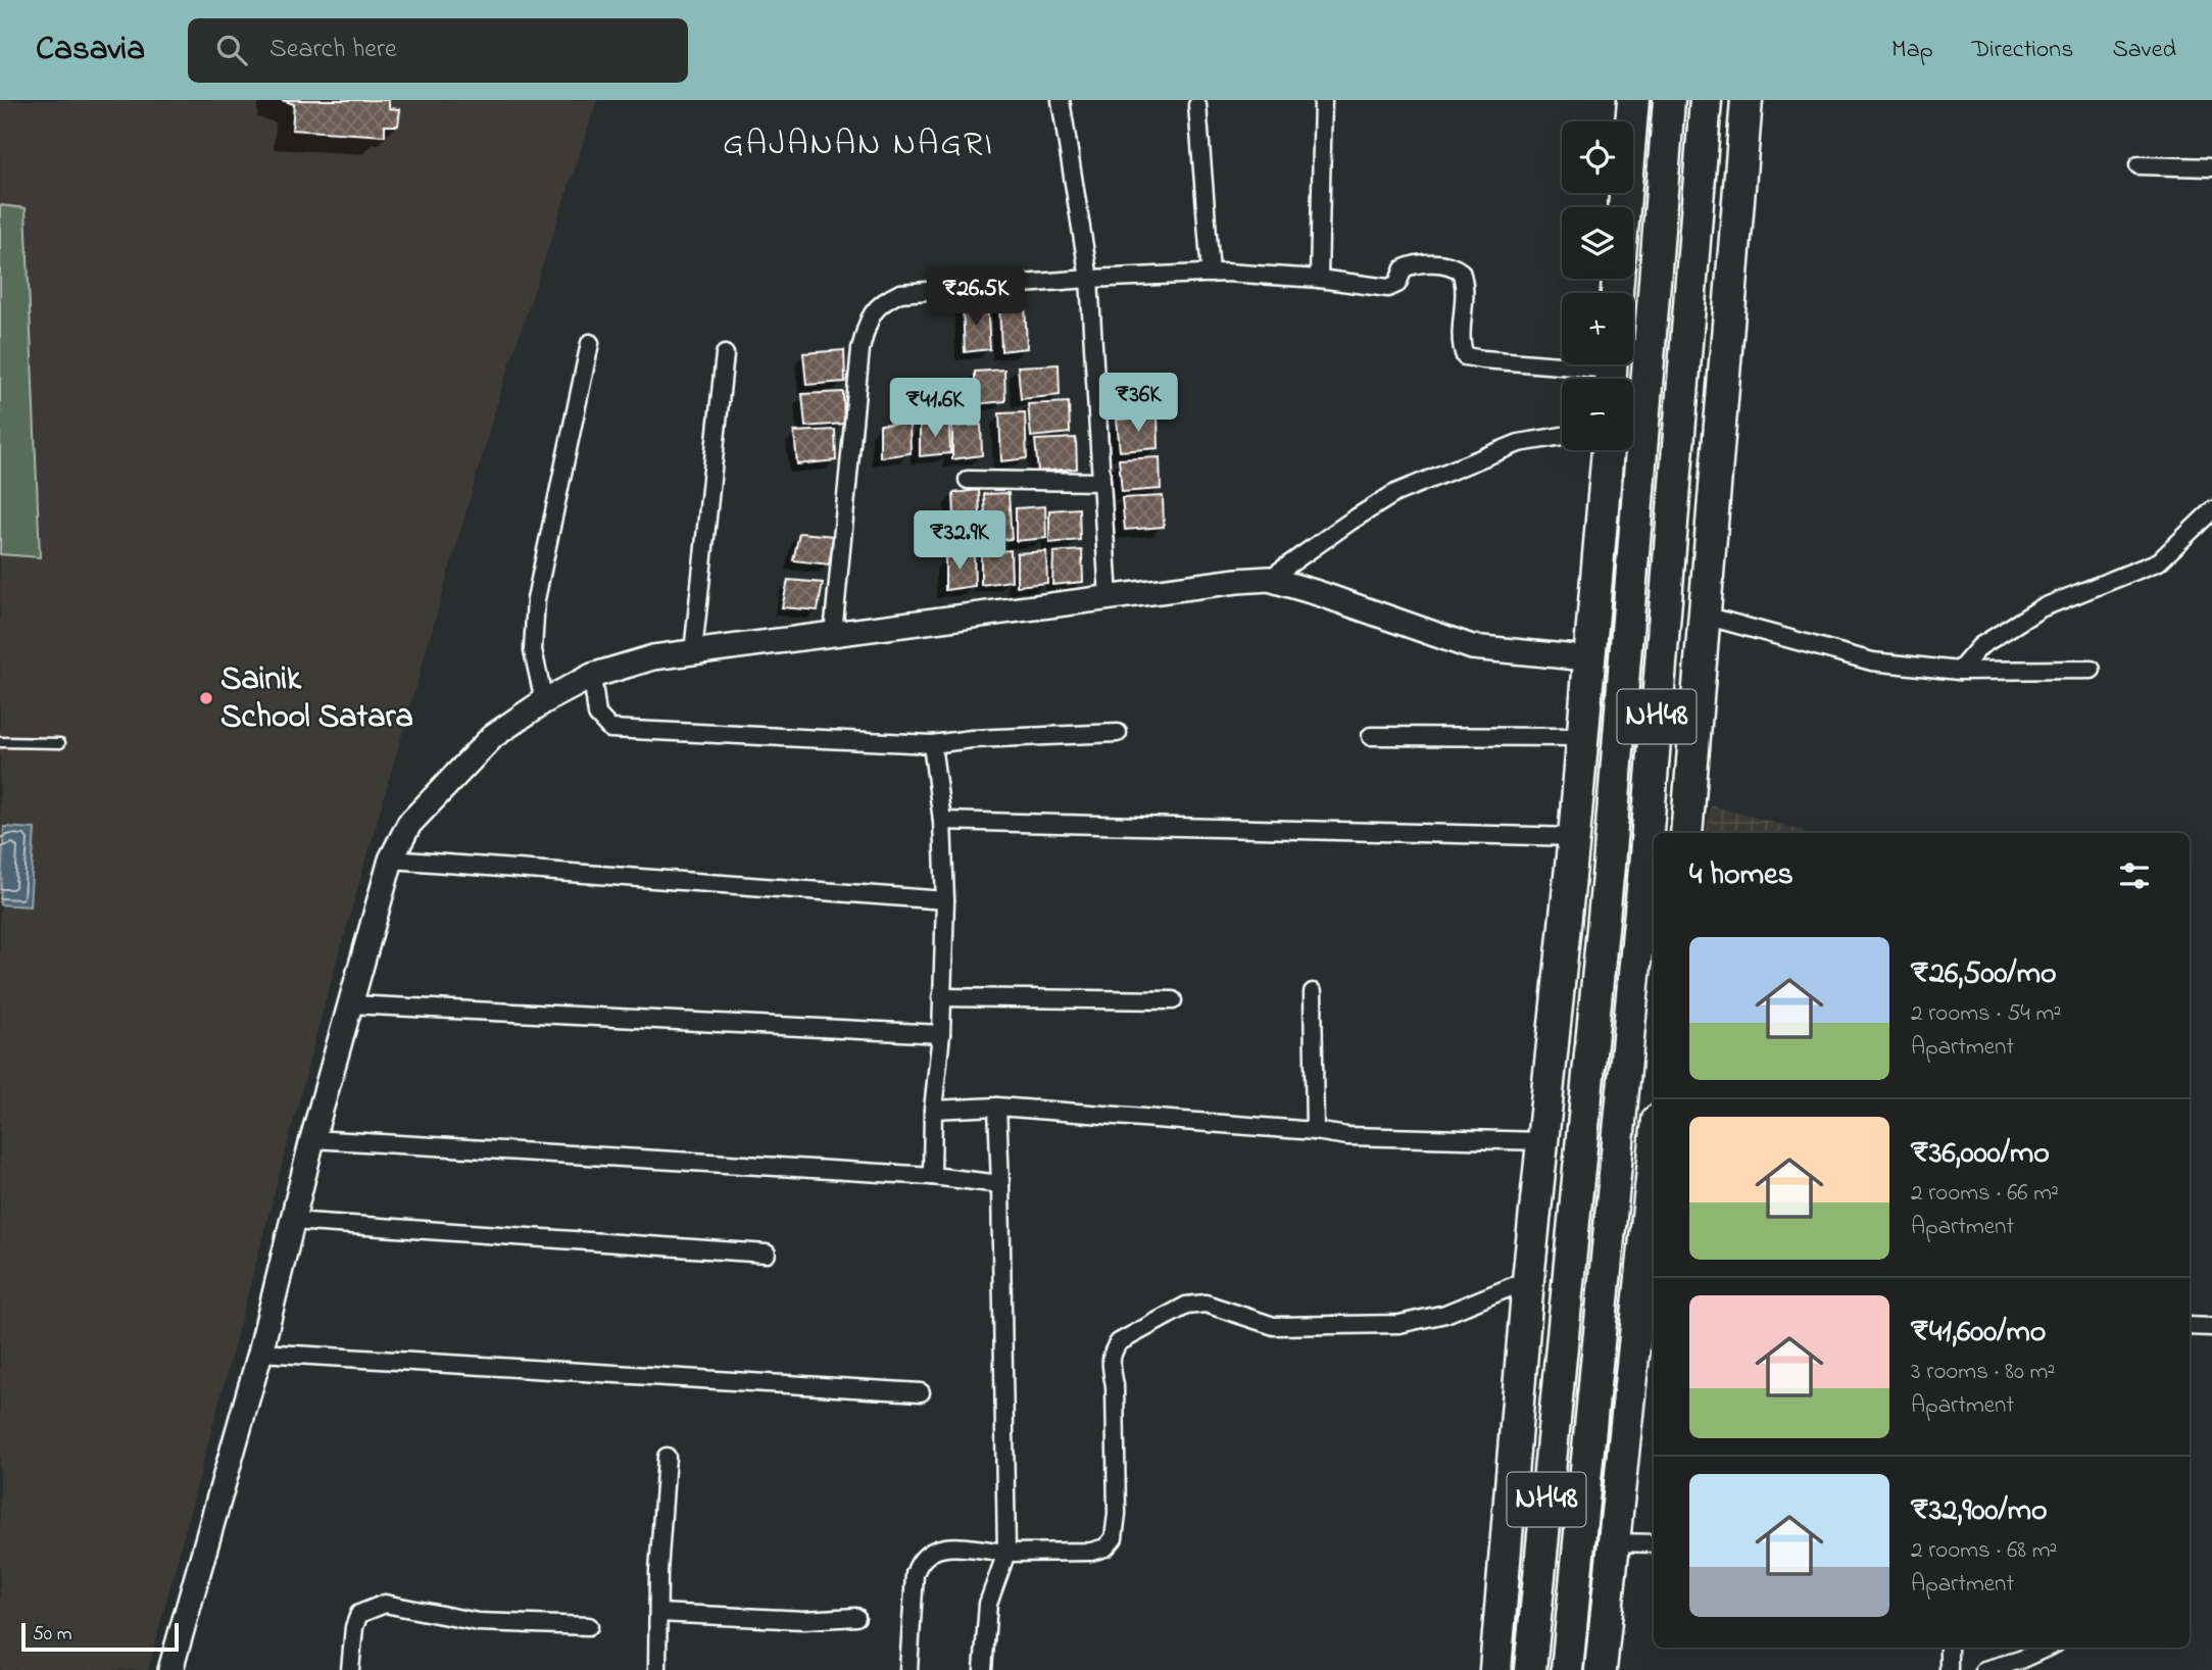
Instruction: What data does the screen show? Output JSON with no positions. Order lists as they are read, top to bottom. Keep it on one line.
{"streets":{"highway":["NH48"]},"districts":["GAJANAN NAGRI"],"places":["Sainik School Satara"],"scale_bar":"50 m","page":{"header":"Casavia","search":"Search here","nav":["Map","Directions","Saved"],"map_buttons":["+","−"],"price":["₹26.5K","₹36K","₹41.6K","₹32.9K"],"heading":"4 homes","list":[{"name":"₹26,500/mo","note":"2 rooms · 54 m² · Apartment"},{"name":"₹36,000/mo","note":"2 rooms · 66 m² · Apartment"},{"name":"₹41,600/mo","note":"3 rooms · 80 m² · Apartment"},{"name":"₹32,900/mo","note":"2 rooms · 68 m² · Apartment"}],"scale":"50 m"}}
